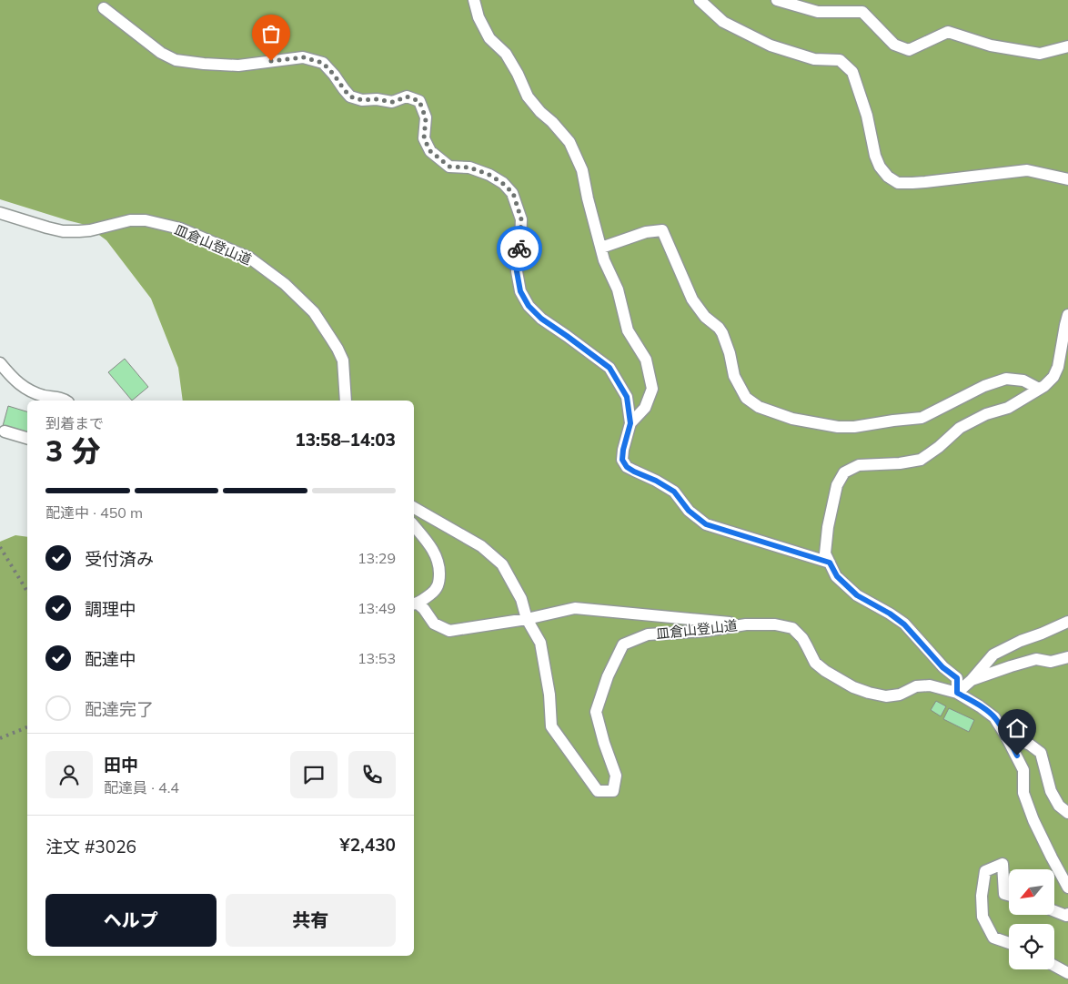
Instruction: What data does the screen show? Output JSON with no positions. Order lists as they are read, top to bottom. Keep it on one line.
{"streets":{"street":["皿倉山登山道"]},"north":"bottom left","page":{"heading":["3 分","到着まで","13:58–14:03"],"panel":["田中","配達員 · 4.4","注文 #3026","¥2,430"],"bar":"配達中 · 450 m","list":[["受付済み","13:29"],["調理中","13:49"],["配達中","13:53"],"配達完了"],"buttons":["ヘルプ","共有"]}}
